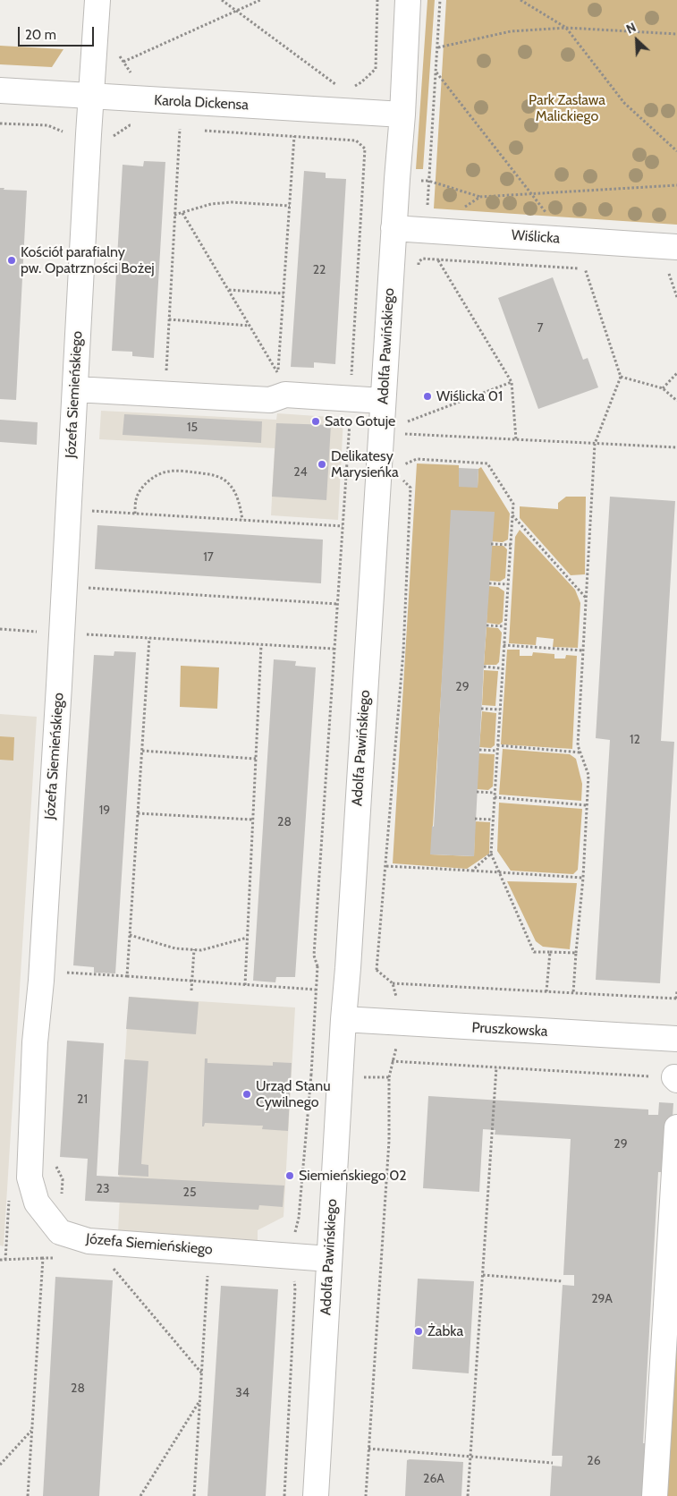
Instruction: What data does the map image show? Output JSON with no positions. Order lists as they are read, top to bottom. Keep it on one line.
{"streets":{"street":["Karola Dickensa","Wiślicka","Adolfa Pawińskiego","Józefa Siemieńskiego","Pruszkowska"]},"crossings":[["Karola Dickensa","Adolfa Pawińskiego"],["Karola Dickensa","Józefa Siemieńskiego"],["Wiślicka","Adolfa Pawińskiego"],["Adolfa Pawińskiego","Józefa Siemieńskiego"],["Adolfa Pawińskiego","Pruszkowska"]],"parks":["Park Zasława Malickiego"],"places":["Kościół parafialny pw. Opatrzności Bożej","Wiślicka 01","Sato Gotuje","Delikatesy Marysieńka","Urząd Stanu Cywilnego","Siemieńskiego 02","Żabka"],"house_numbers":["22","7","15","24","17","29","12","19","28","21","29","23","25","29A","28","34","26","26A"],"scale_bar":"20 m","north":"top left"}
